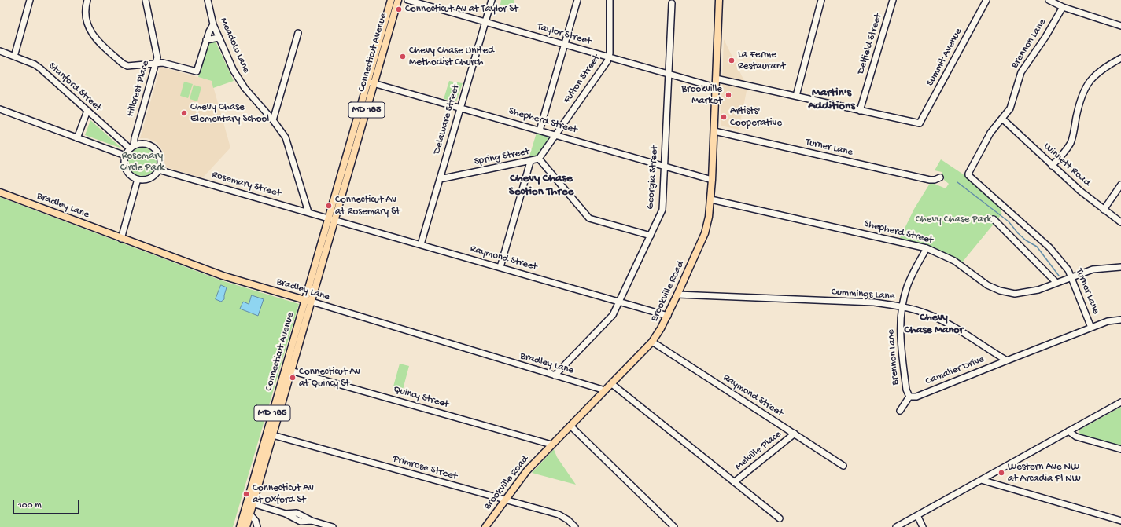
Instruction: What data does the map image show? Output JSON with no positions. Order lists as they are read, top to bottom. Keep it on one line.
{"streets":{"main road":["Connecticut Avenue","MD 185","Bradley Lane","Brookville Road"],"street":["Taylor Street","Delfield Street","Brennon Lane","Meadow Lane","Summit Avenue","Fulton Street","Stanford Street","Hillcrest Place","Delaware Street","Shepherd Street","Turner Lane","Spring Street","Winnett Road","Georgia Street","Rosemary Street","Raymond Street","Cummings Lane","Camalier Drive","Quincy Street","Melville Place","Primrose Street"]},"crossings":[["Taylor Street","Fulton Street"],["Taylor Street","Delaware Street"],["Taylor Street","Georgia Street"],["Taylor Street","Brookville Road"],["Delfield Street","Summit Avenue"],["Brennon Lane","Shepherd Street"],["Brennon Lane","Turner Lane"],["Brennon Lane","Winnett Road"],["Brennon Lane","Cummings Lane"],["Brennon Lane","Camalier Drive"],["Meadow Lane","Rosemary Street"],["Connecticut Avenue","Shepherd Street"],["Connecticut Avenue","Rosemary Street"],["Connecticut Avenue","Bradley Lane"],["Connecticut Avenue","Raymond Street"],["Connecticut Avenue","Quincy Street"],["Connecticut Avenue","Primrose Street"],["Fulton Street","Shepherd Street"],["Fulton Street","Spring Street"],["Stanford Street","Hillcrest Place"],["Stanford Street","Rosemary Street"],["Hillcrest Place","Rosemary Street"],["Delaware Street","Shepherd Street"],["Delaware Street","Spring Street"],["Delaware Street","Raymond Street"],["Shepherd Street","Turner Lane"],["Shepherd Street","Georgia Street"],["Shepherd Street","Brookville Road"],["Turner Lane","Brookville Road"],["Spring Street","Georgia Street"],["Georgia Street","Bradley Lane"],["Georgia Street","Raymond Street"],["Rosemary Street","Raymond Street"],["Bradley Lane","Brookville Road"],["Raymond Street","Brookville Road"],["Raymond Street","Melville Place"],["Brookville Road","Cummings Lane"],["Brookville Road","Quincy Street"],["Brookville Road","Primrose Street"],["Cummings Lane","Camalier Drive"]],"districts":["Martin's Additions","Chevy Chase Section Three","Chevy Chase Manor"],"parks":["Rosemary Circle Park","Chevy Chase Park"],"places":["Connecticut Av at Taylor St","Chevy Chase United Methodist Church","La Ferme Restaurant","Brookville Market","Chevy Chase Elementary School","Artists' Cooperative","Connecticut Av at Rosemary St","Connecticut Av at Quincy St","Western Ave NW at Arcadia Pl NW","Connecticut Av at Oxford St"],"scale_bar":"100 m"}
